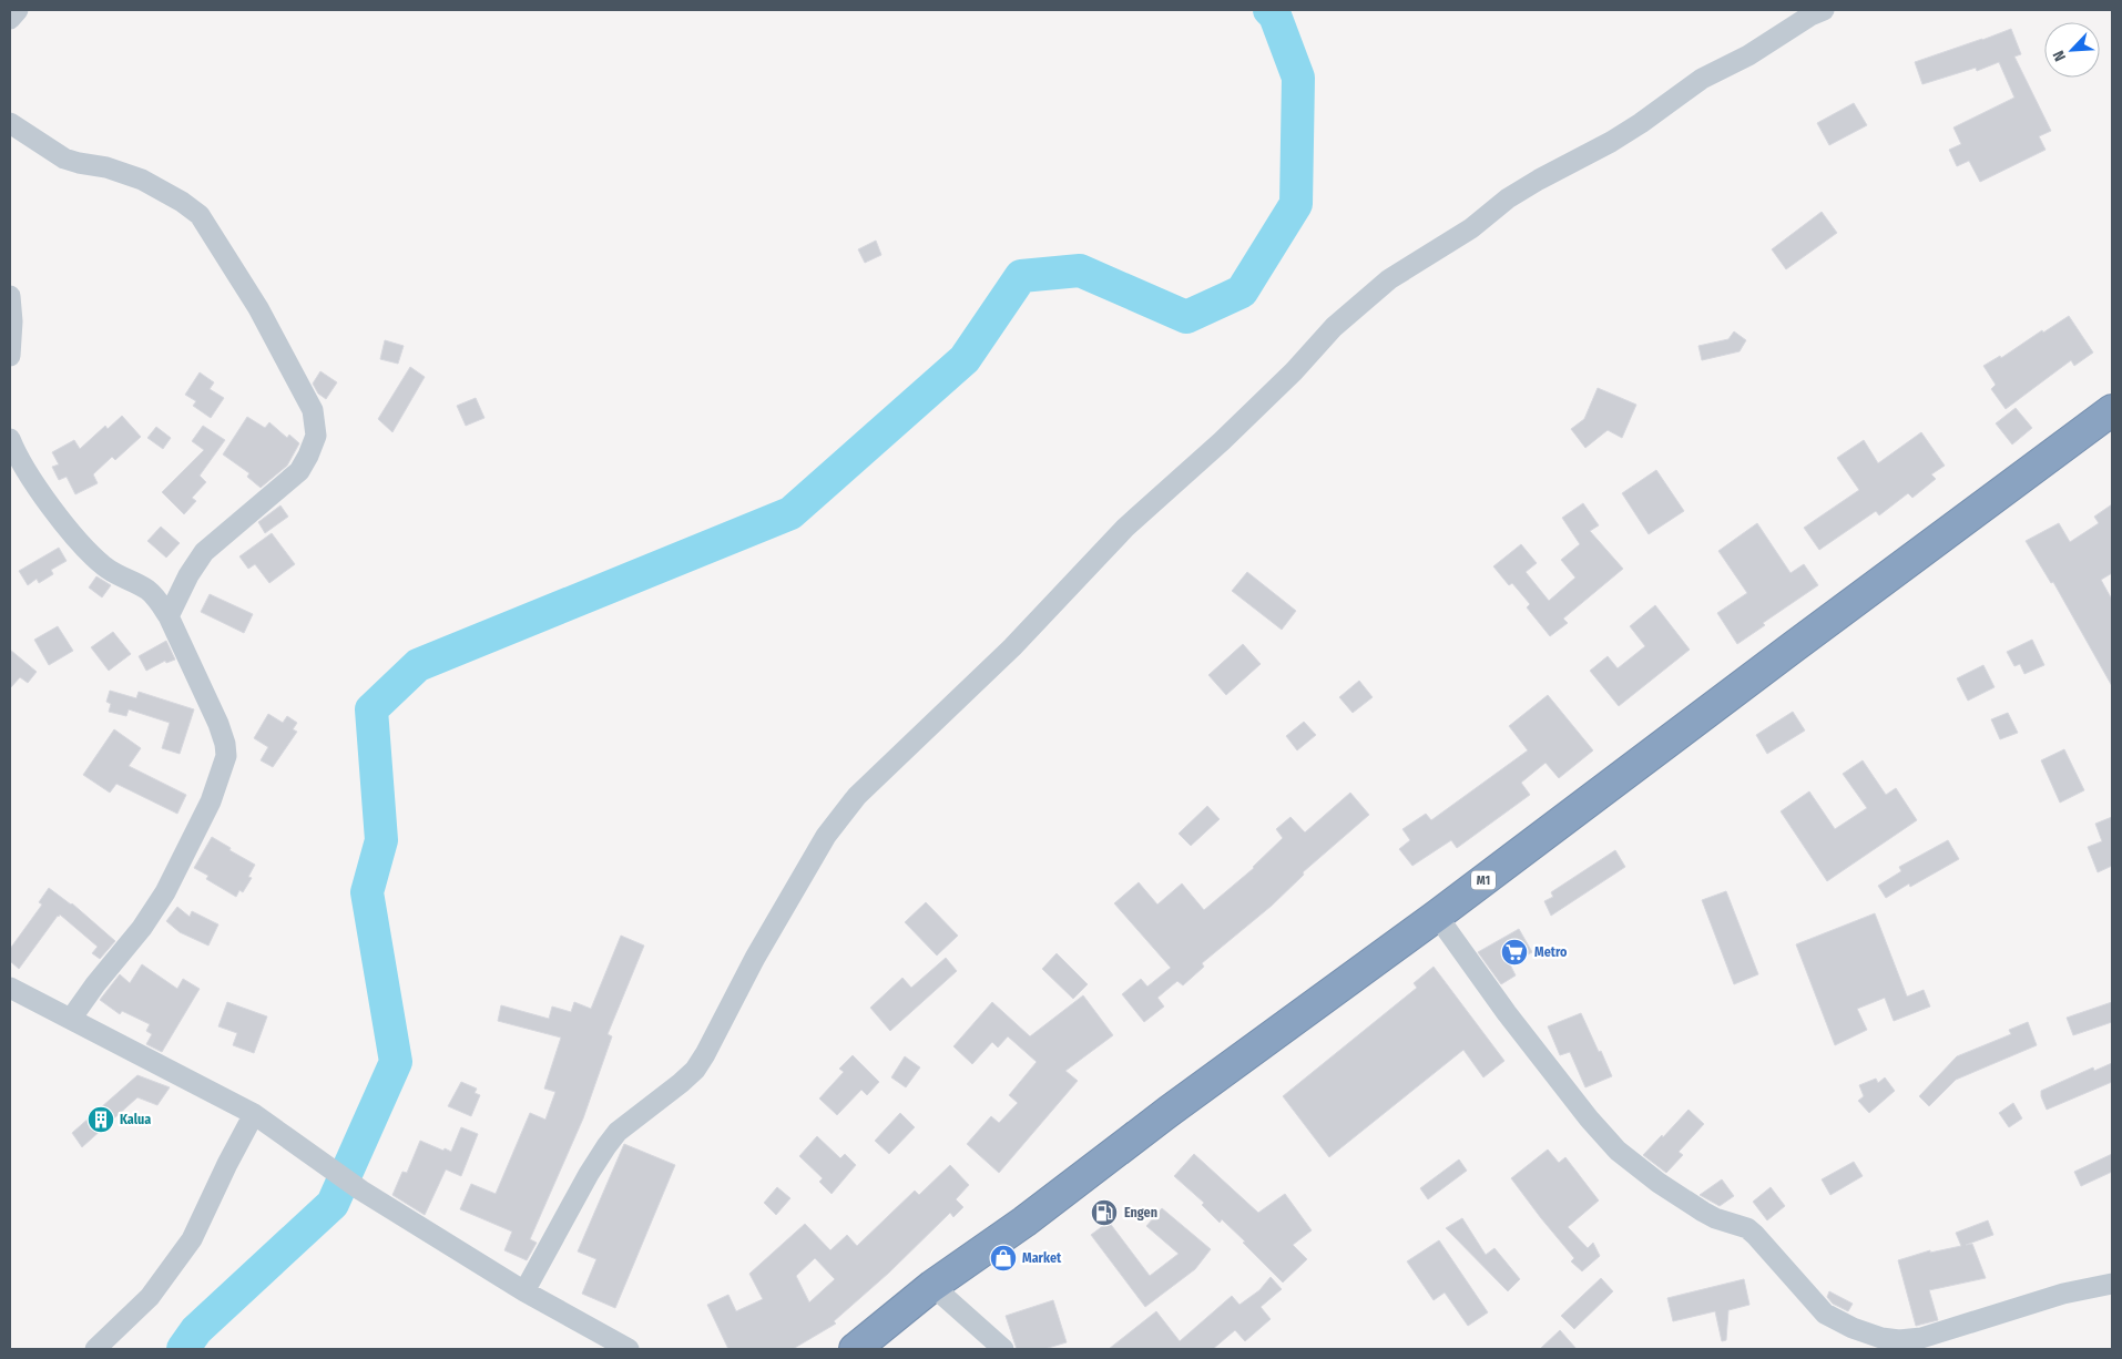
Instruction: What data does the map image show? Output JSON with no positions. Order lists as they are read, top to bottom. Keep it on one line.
{"streets":{"highway":["M1"]},"places":{"supermarket":["Metro"],"building":["Kalua"],"fuel station":["Engen"],"shop":["Market"]},"north":"bottom left"}
